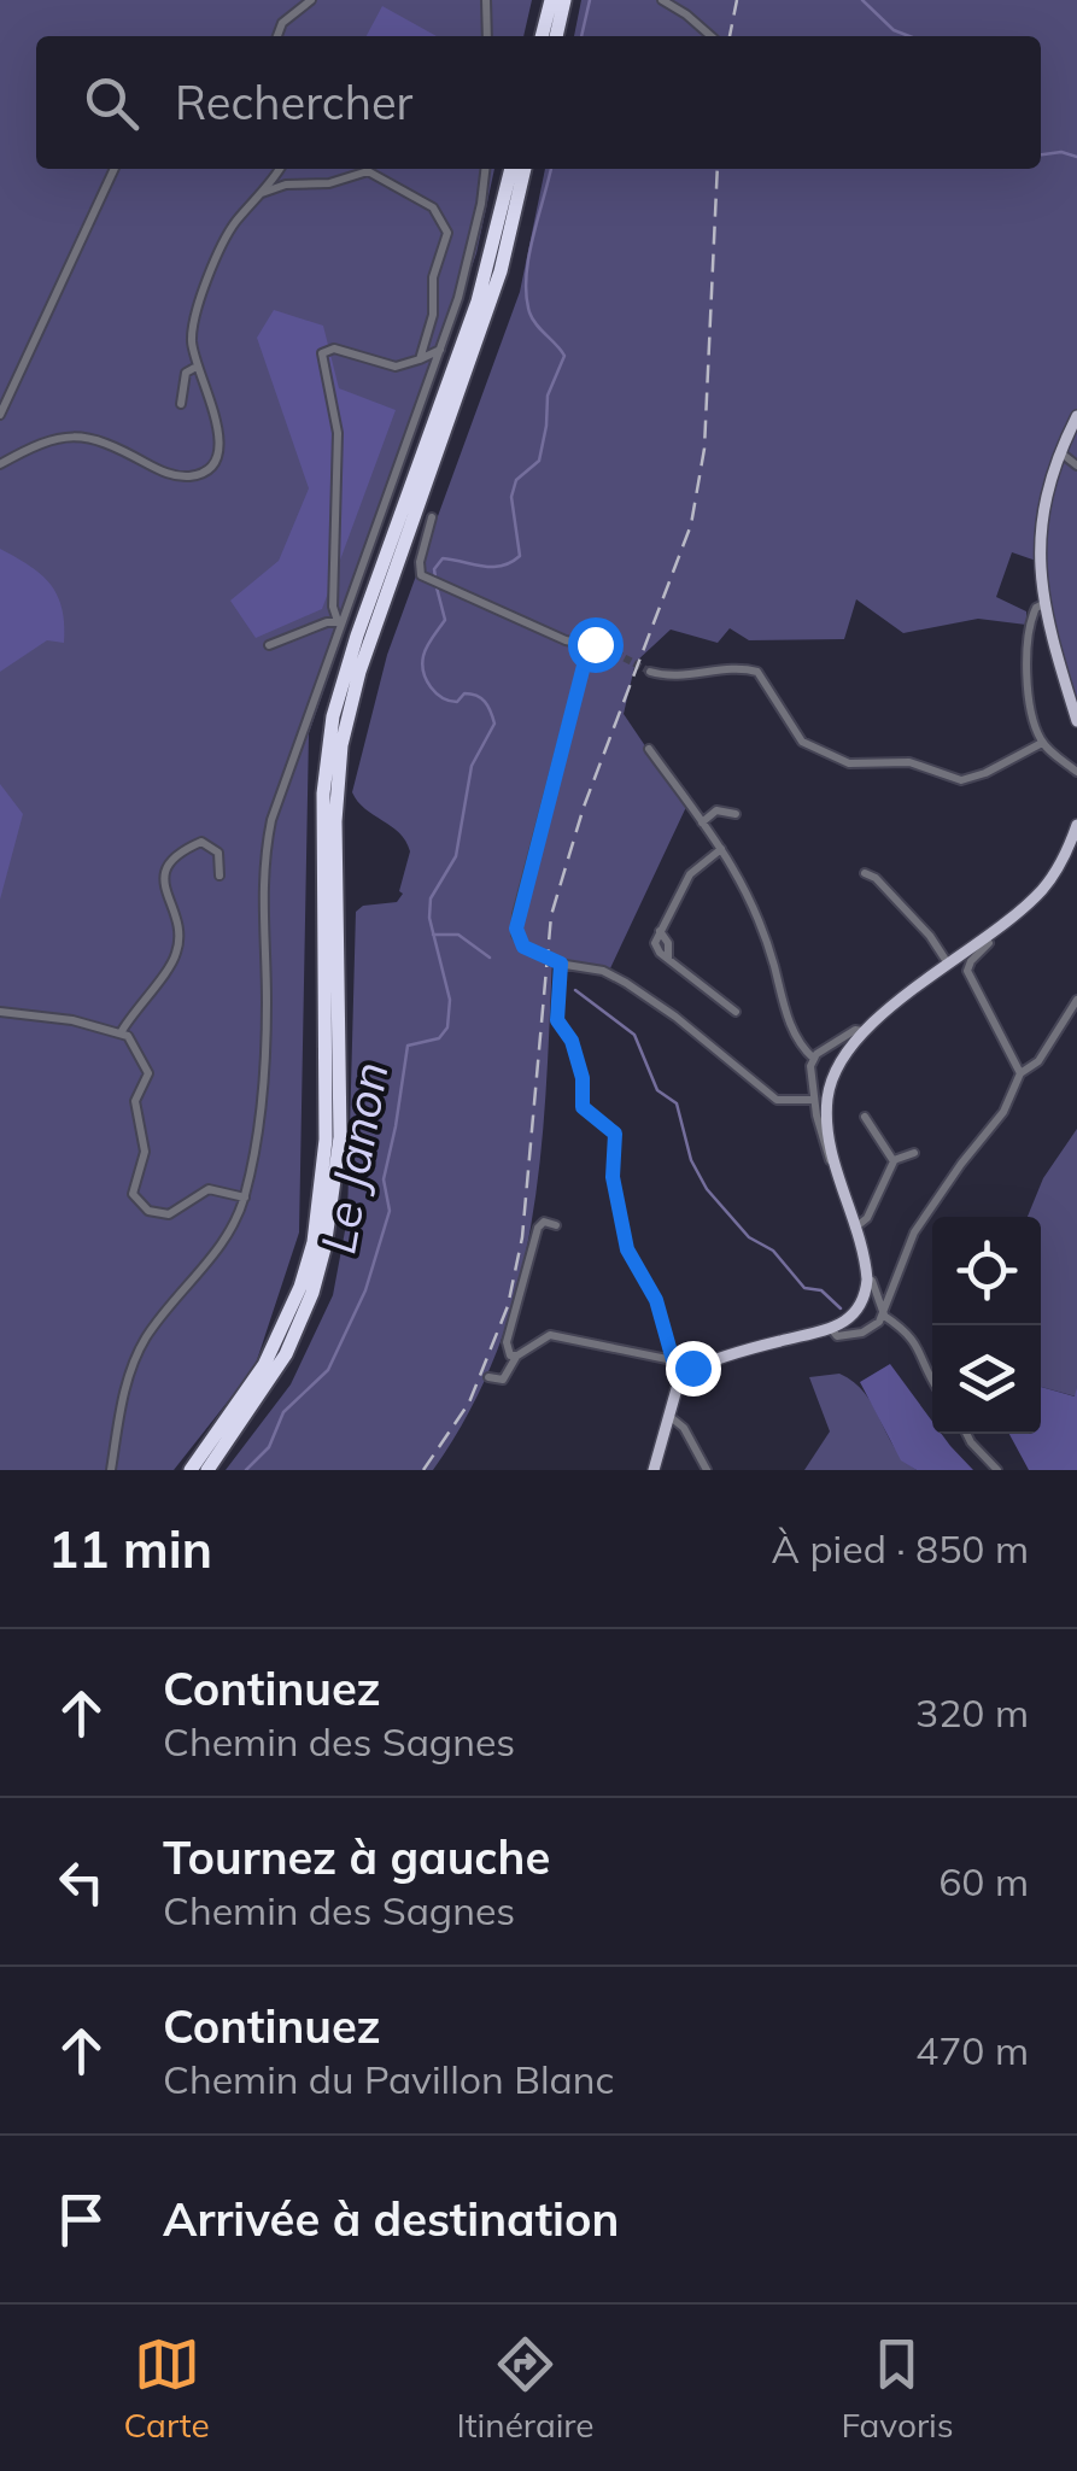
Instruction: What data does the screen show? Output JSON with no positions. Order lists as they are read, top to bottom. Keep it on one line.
{"water":["Le Janon"],"page":{"search":"Rechercher","heading":["11 min","À pied · 850 m"],"list":[["Continuez","Chemin des Sagnes","320 m"],["Tournez à gauche","Chemin des Sagnes","60 m"],["Continuez","Chemin du Pavillon Blanc","470 m"],"Arrivée à destination"],"nav":["Carte","Itinéraire","Favoris"]}}
